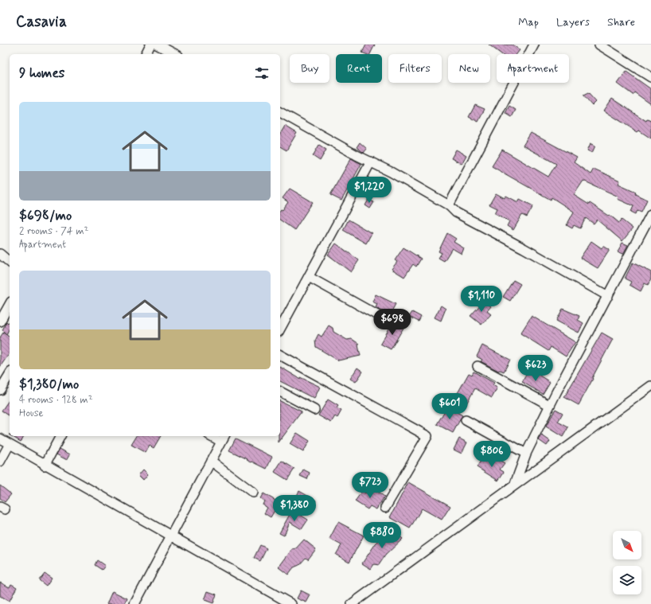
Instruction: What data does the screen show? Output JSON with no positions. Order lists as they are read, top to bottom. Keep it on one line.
{"north":"bottom right","page":{"header":"Casavia","nav":["Map","Layers","Share"],"chip":["Buy","Rent","Filters","New","Apartment"],"heading":"9 homes","list":[{"name":"$698/mo","note":"2 rooms · 74 m² · Apartment"},{"name":"$1,380/mo","note":"4 rooms · 128 m² · House"}],"price":["$1,220","$1,110","$698","$623","$601","$806","$723","$1,380","$880"]}}
